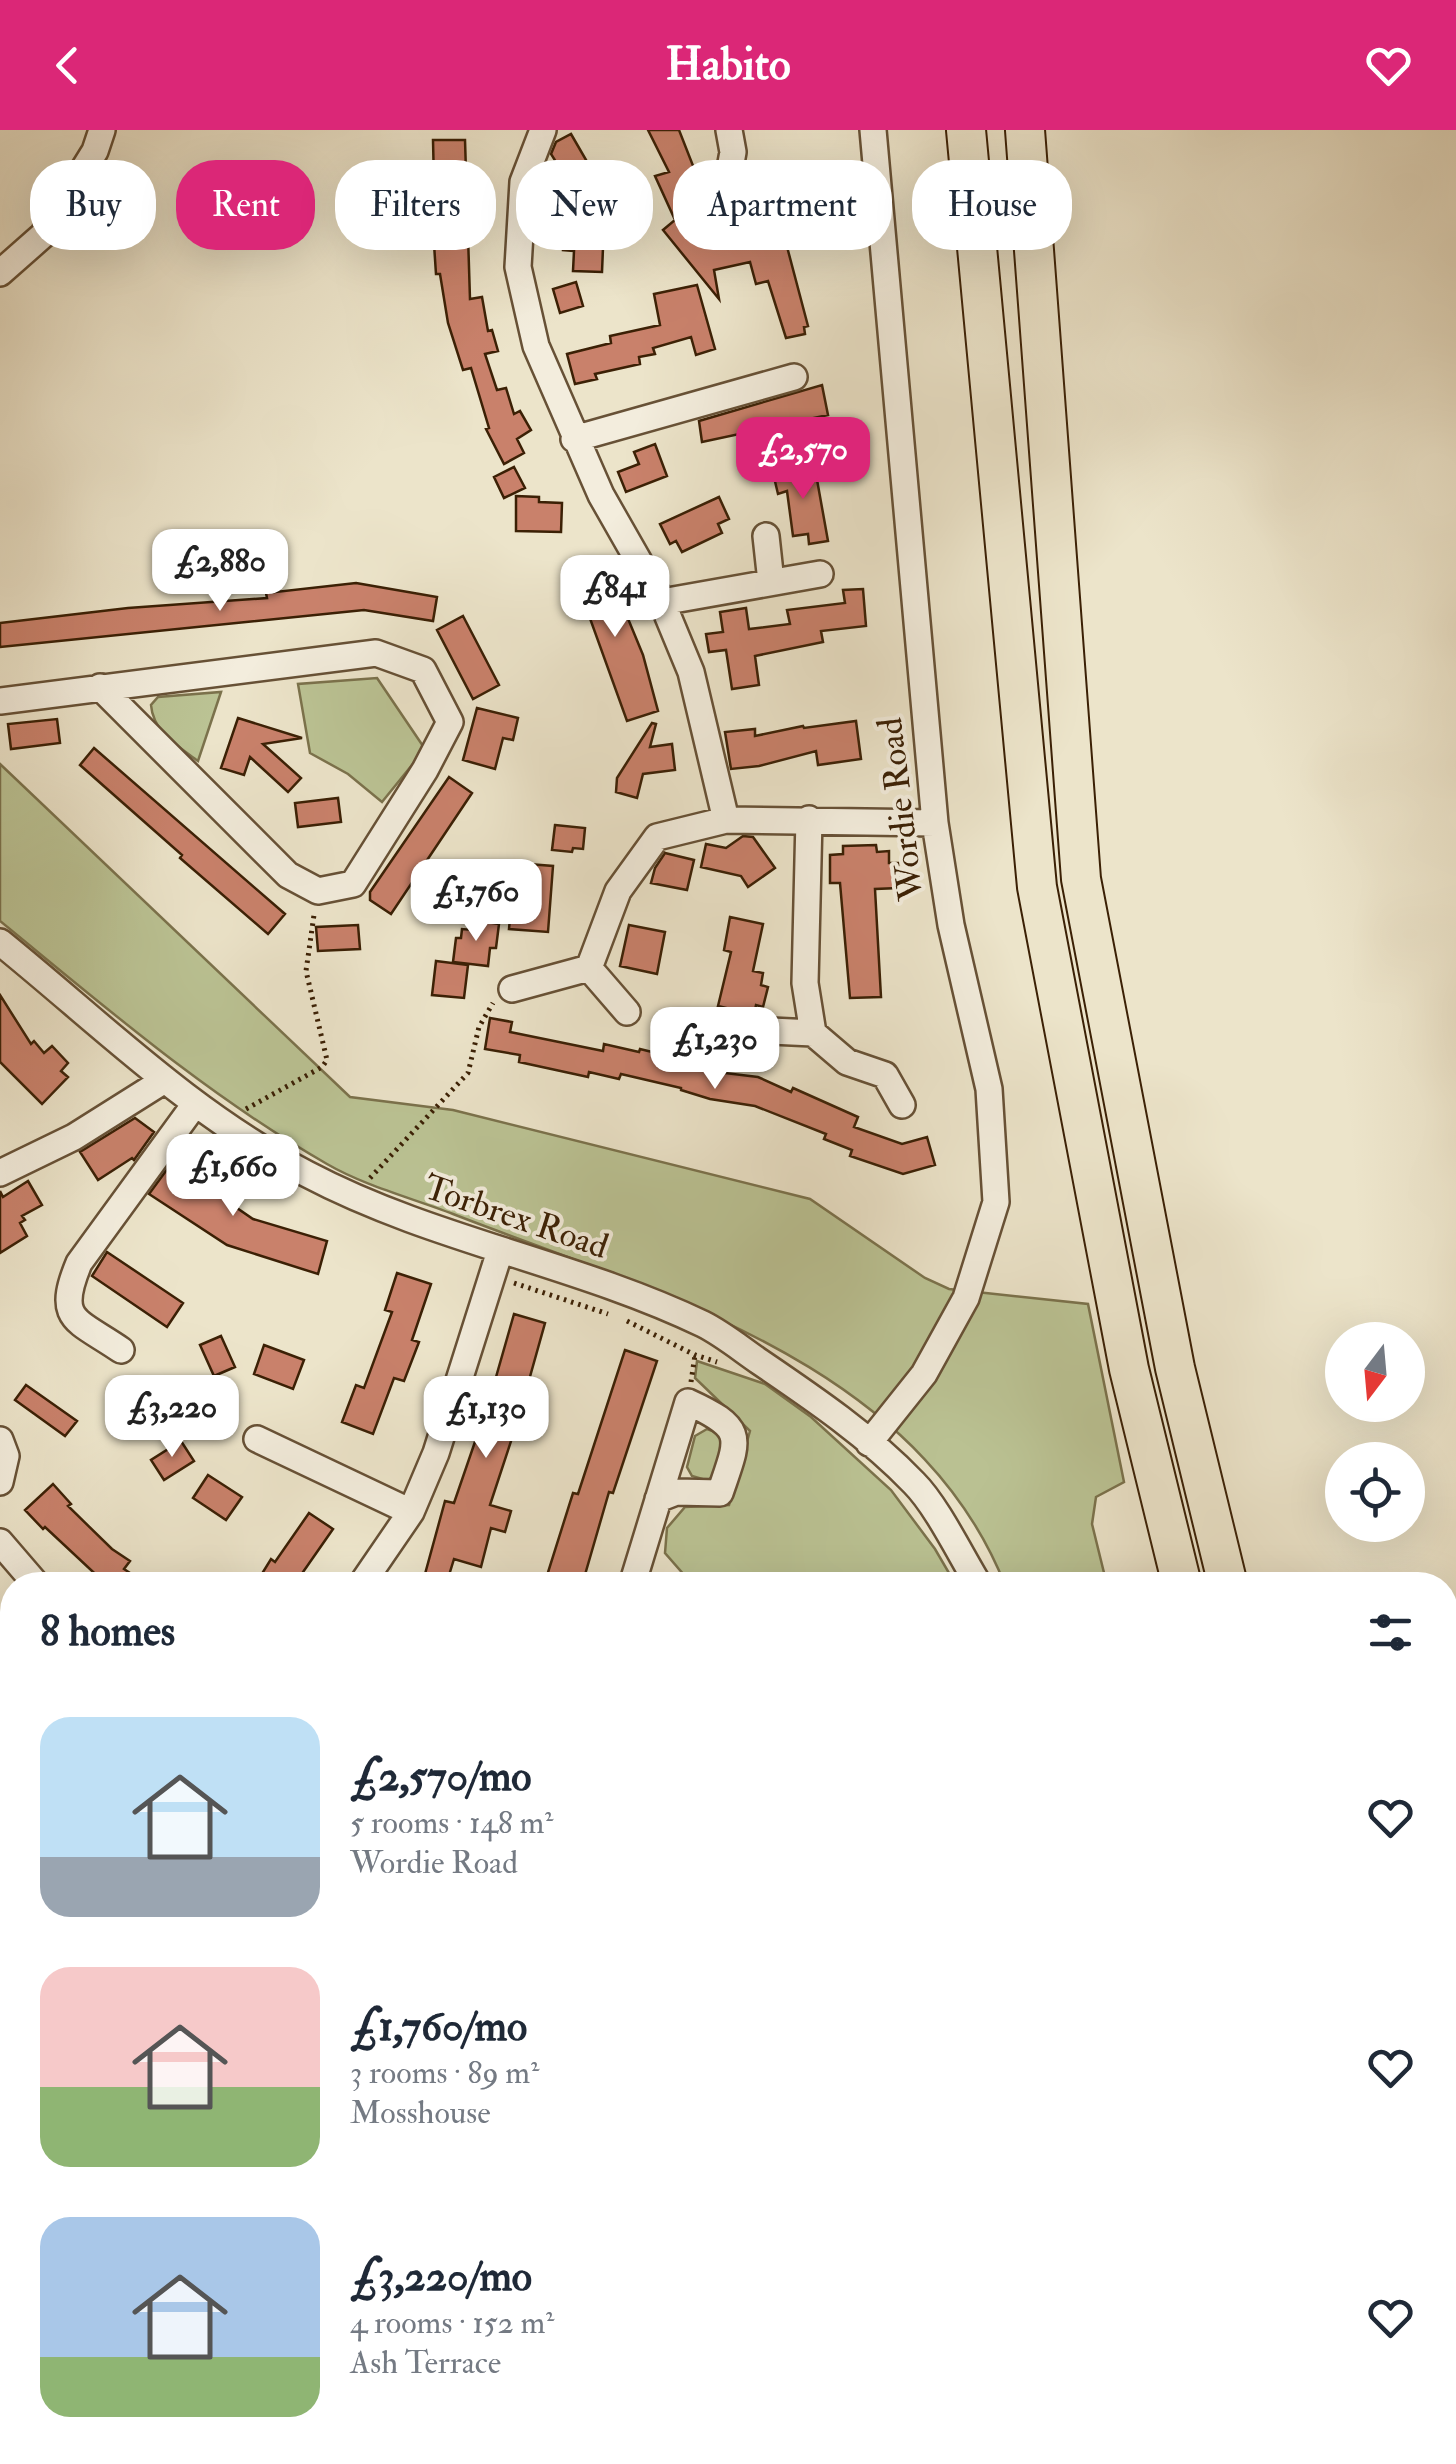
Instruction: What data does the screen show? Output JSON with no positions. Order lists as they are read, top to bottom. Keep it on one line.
{"streets":{"street":["Wordie Road","Torbrex Road"]},"crossings":[["Wordie Road","Torbrex Road"]],"north":"bottom","page":{"header":"Habito","chip":["Buy","Rent","Filters","New","Apartment","House"],"price":["£2,570","£2,880","£841","£1,760","£1,230","£1,660","£3,220","£1,130"],"heading":"8 homes","list":[{"name":"£2,570/mo","note":"5 rooms · 148 m² · Wordie Road"},{"name":"£1,760/mo","note":"3 rooms · 89 m² · Mosshouse"},{"name":"£3,220/mo","note":"4 rooms · 152 m² · Ash Terrace"}]}}
